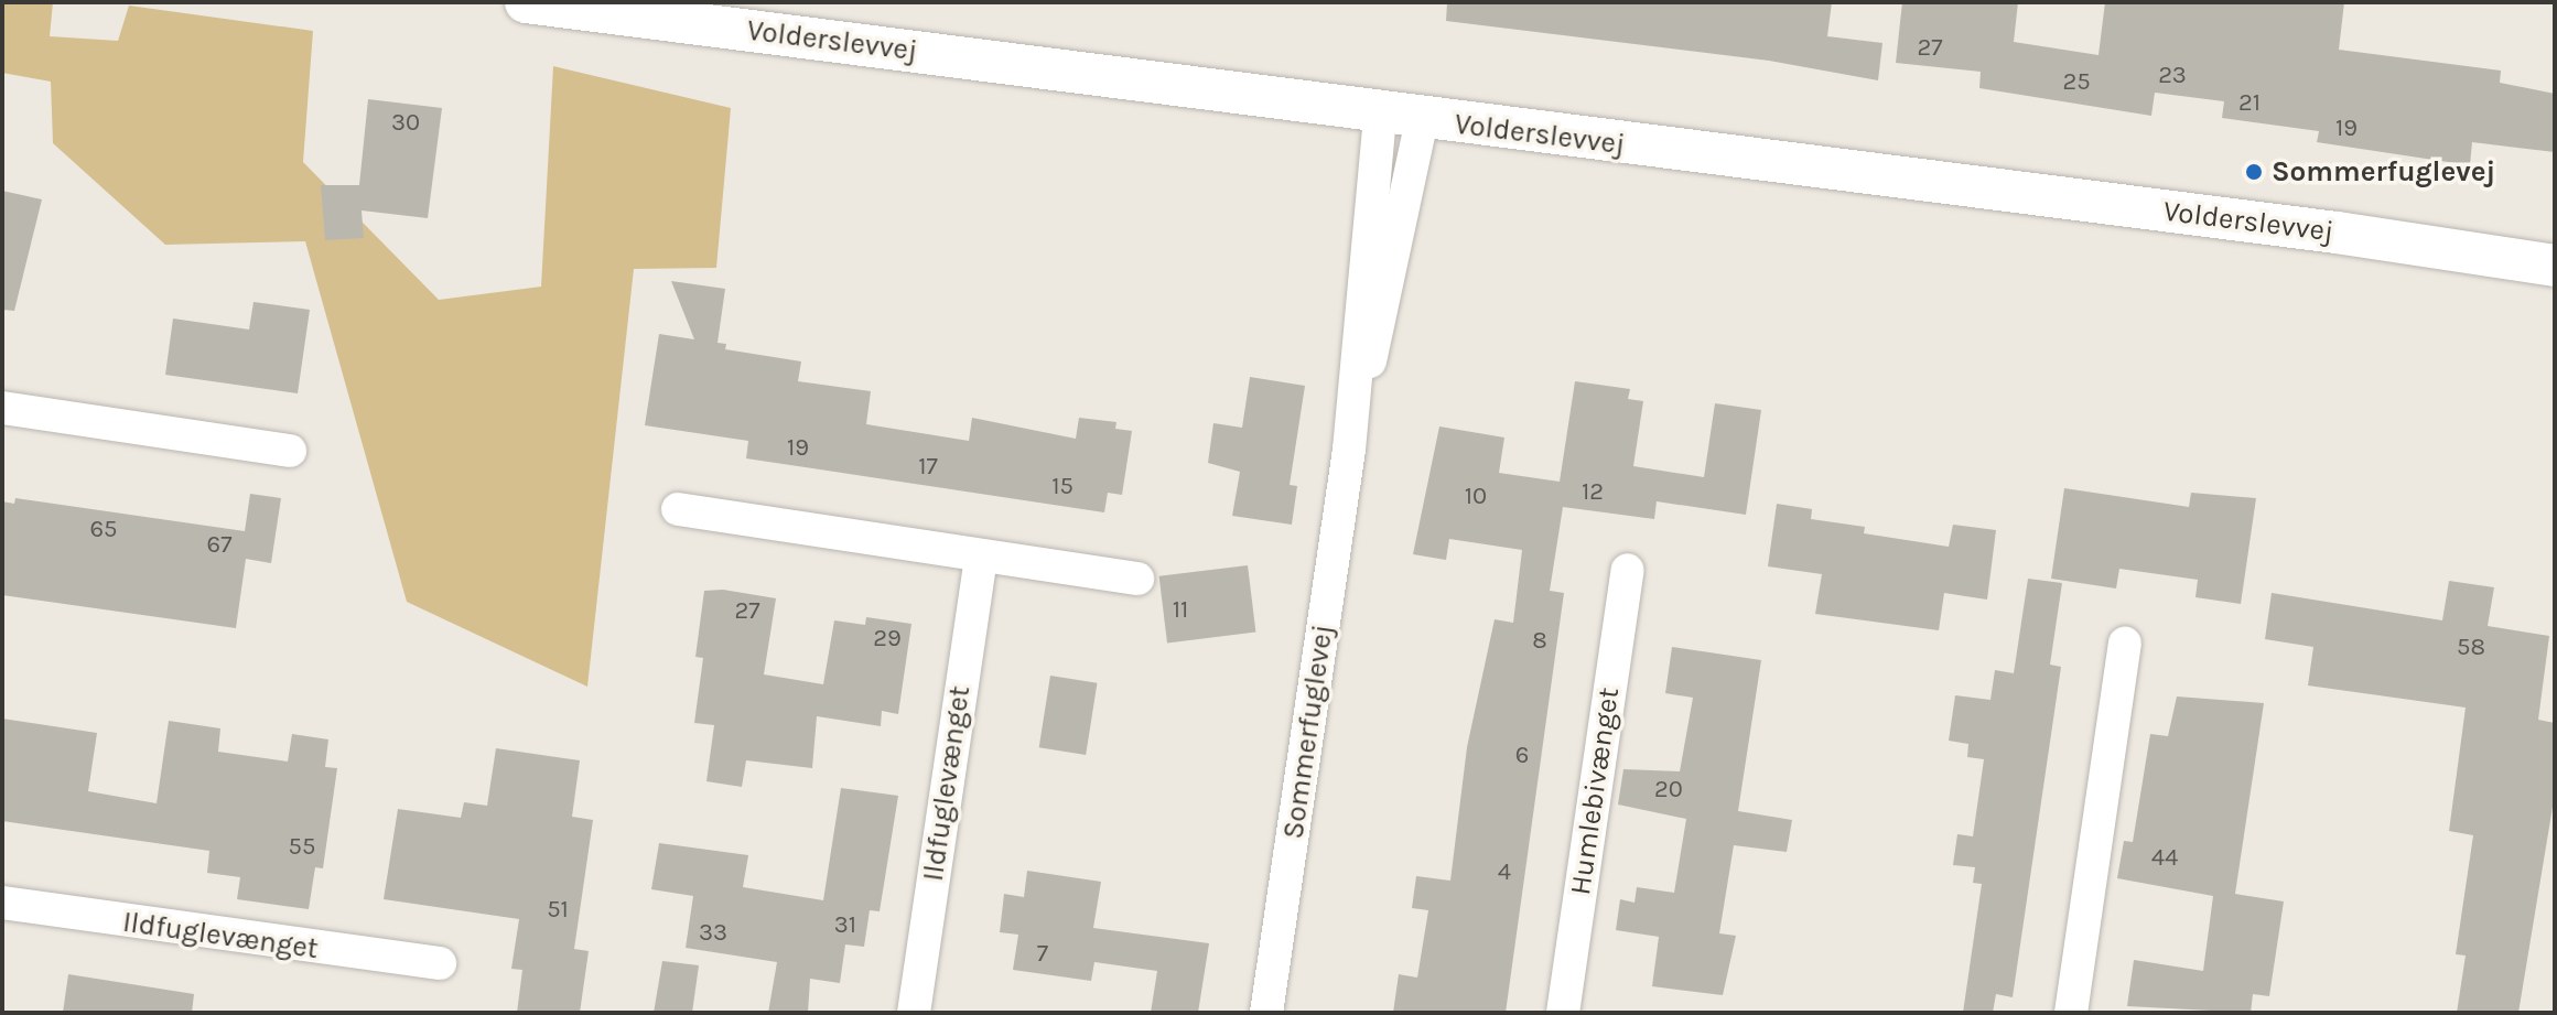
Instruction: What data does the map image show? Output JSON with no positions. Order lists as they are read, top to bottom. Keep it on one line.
{"streets":{"street":["Volderslevvej","Sommerfuglevej","Ildfuglevænget","Humlebivænget"]},"crossings":[["Volderslevvej","Sommerfuglevej"]],"places":["Sommerfuglevej"],"house_numbers":["27","23","25","21","30","19","19","17","15","12","10","65","67","11","27","29","8","58","6","20","55","44","4","51","31","33","7"]}
